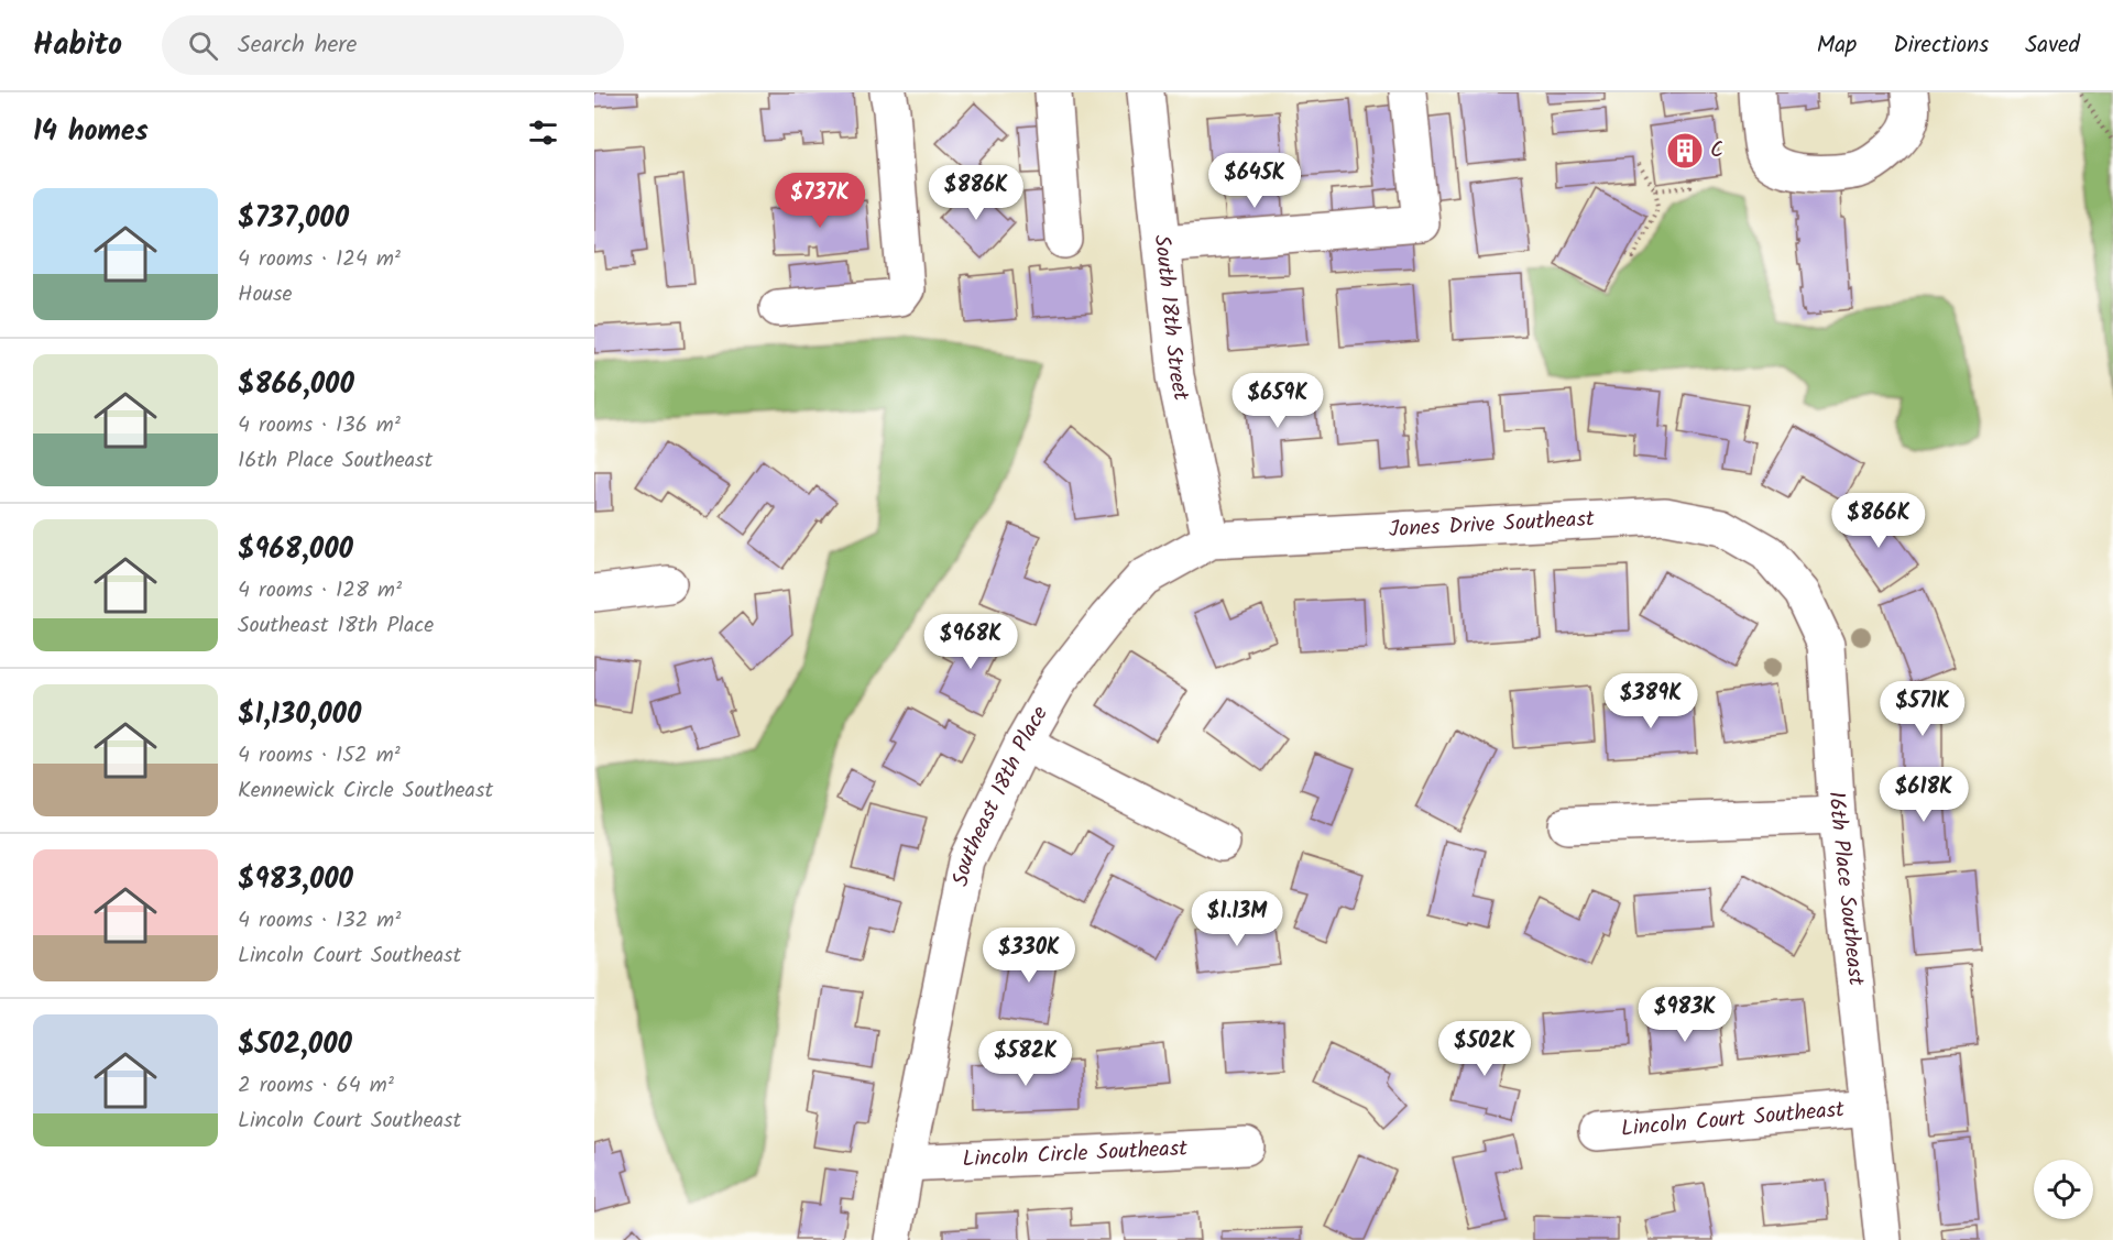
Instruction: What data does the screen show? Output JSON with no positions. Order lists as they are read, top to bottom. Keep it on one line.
{"streets":{"street":["South 18th Street","Jones Drive Southeast","Southeast 18th Place","16th Place Southeast","Lincoln Court Southeast","Lincoln Circle Southeast"]},"crossings":[["South 18th Street","Jones Drive Southeast"],["South 18th Street","Southeast 18th Place"],["Jones Drive Southeast","Southeast 18th Place"],["Jones Drive Southeast","16th Place Southeast"],["Southeast 18th Place","Lincoln Circle Southeast"],["16th Place Southeast","Lincoln Court Southeast"]],"places":{"building":["C"]},"page":{"header":"Habito","search":"Search here","nav":["Map","Directions","Saved"],"heading":"14 homes","price":["$645K","$886K","$737K","$659K","$866K","$968K","$389K","$571K","$618K","$1.13M","$330K","$983K","$502K","$582K"],"list":[{"name":"$737,000","note":"4 rooms · 124 m² · House"},{"name":"$866,000","note":"4 rooms · 136 m² · 16th Place Southeast"},{"name":"$968,000","note":"4 rooms · 128 m² · Southeast 18th Place"},{"name":"$1,130,000","note":"4 rooms · 152 m² · Kennewick Circle Southeast"},{"name":"$983,000","note":"4 rooms · 132 m² · Lincoln Court Southeast"},{"name":"$502,000","note":"2 rooms · 64 m² · Lincoln Court Southeast"}]}}
